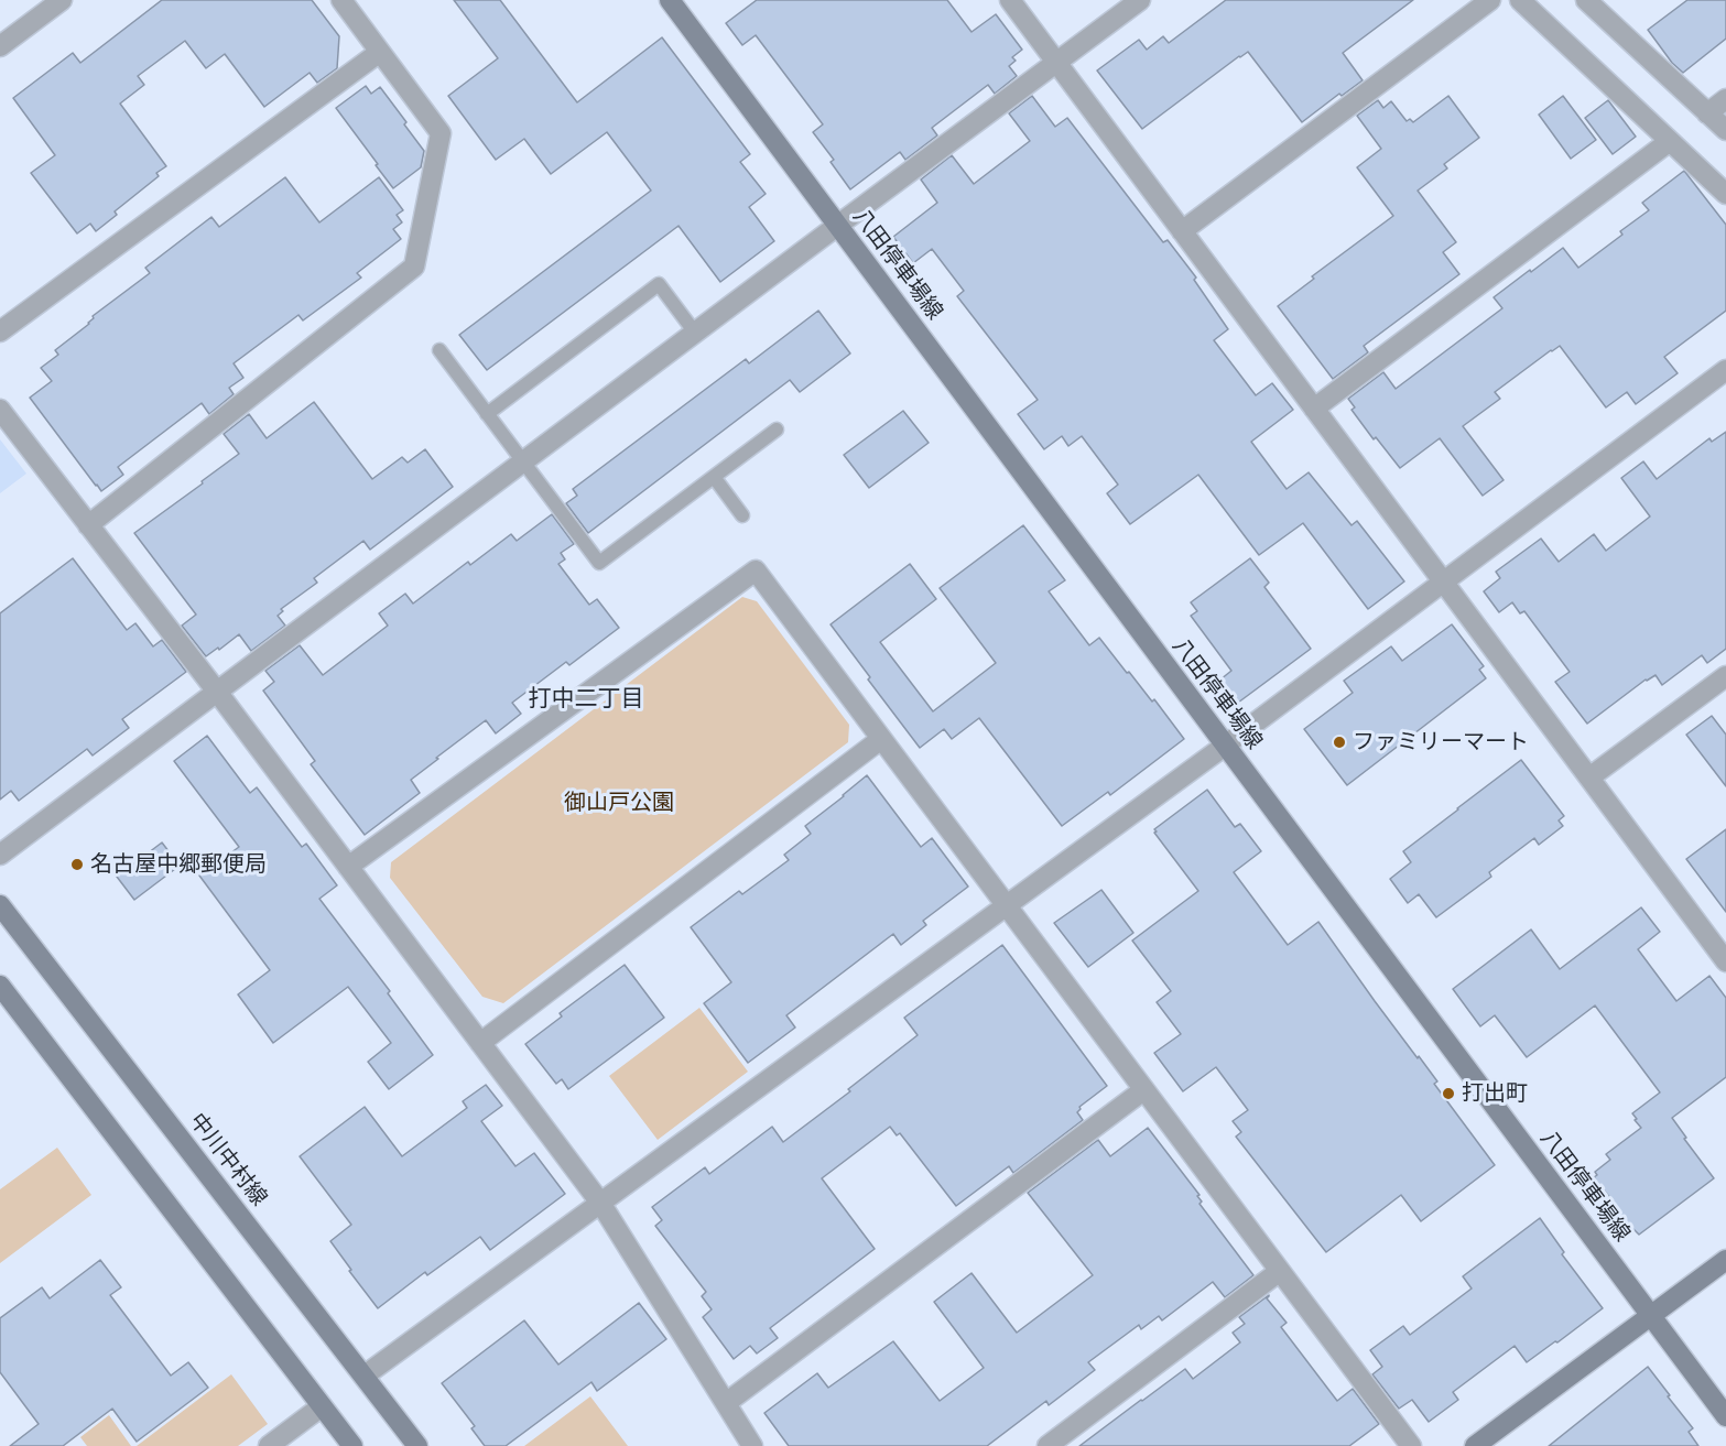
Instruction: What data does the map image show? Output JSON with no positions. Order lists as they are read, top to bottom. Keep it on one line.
{"streets":{"main road":["八田停車場線","中川中村線"]},"districts":["打中二丁目"],"parks":["御山戸公園"],"places":["ファミリーマート","名古屋中郷郵便局","打出町"]}
